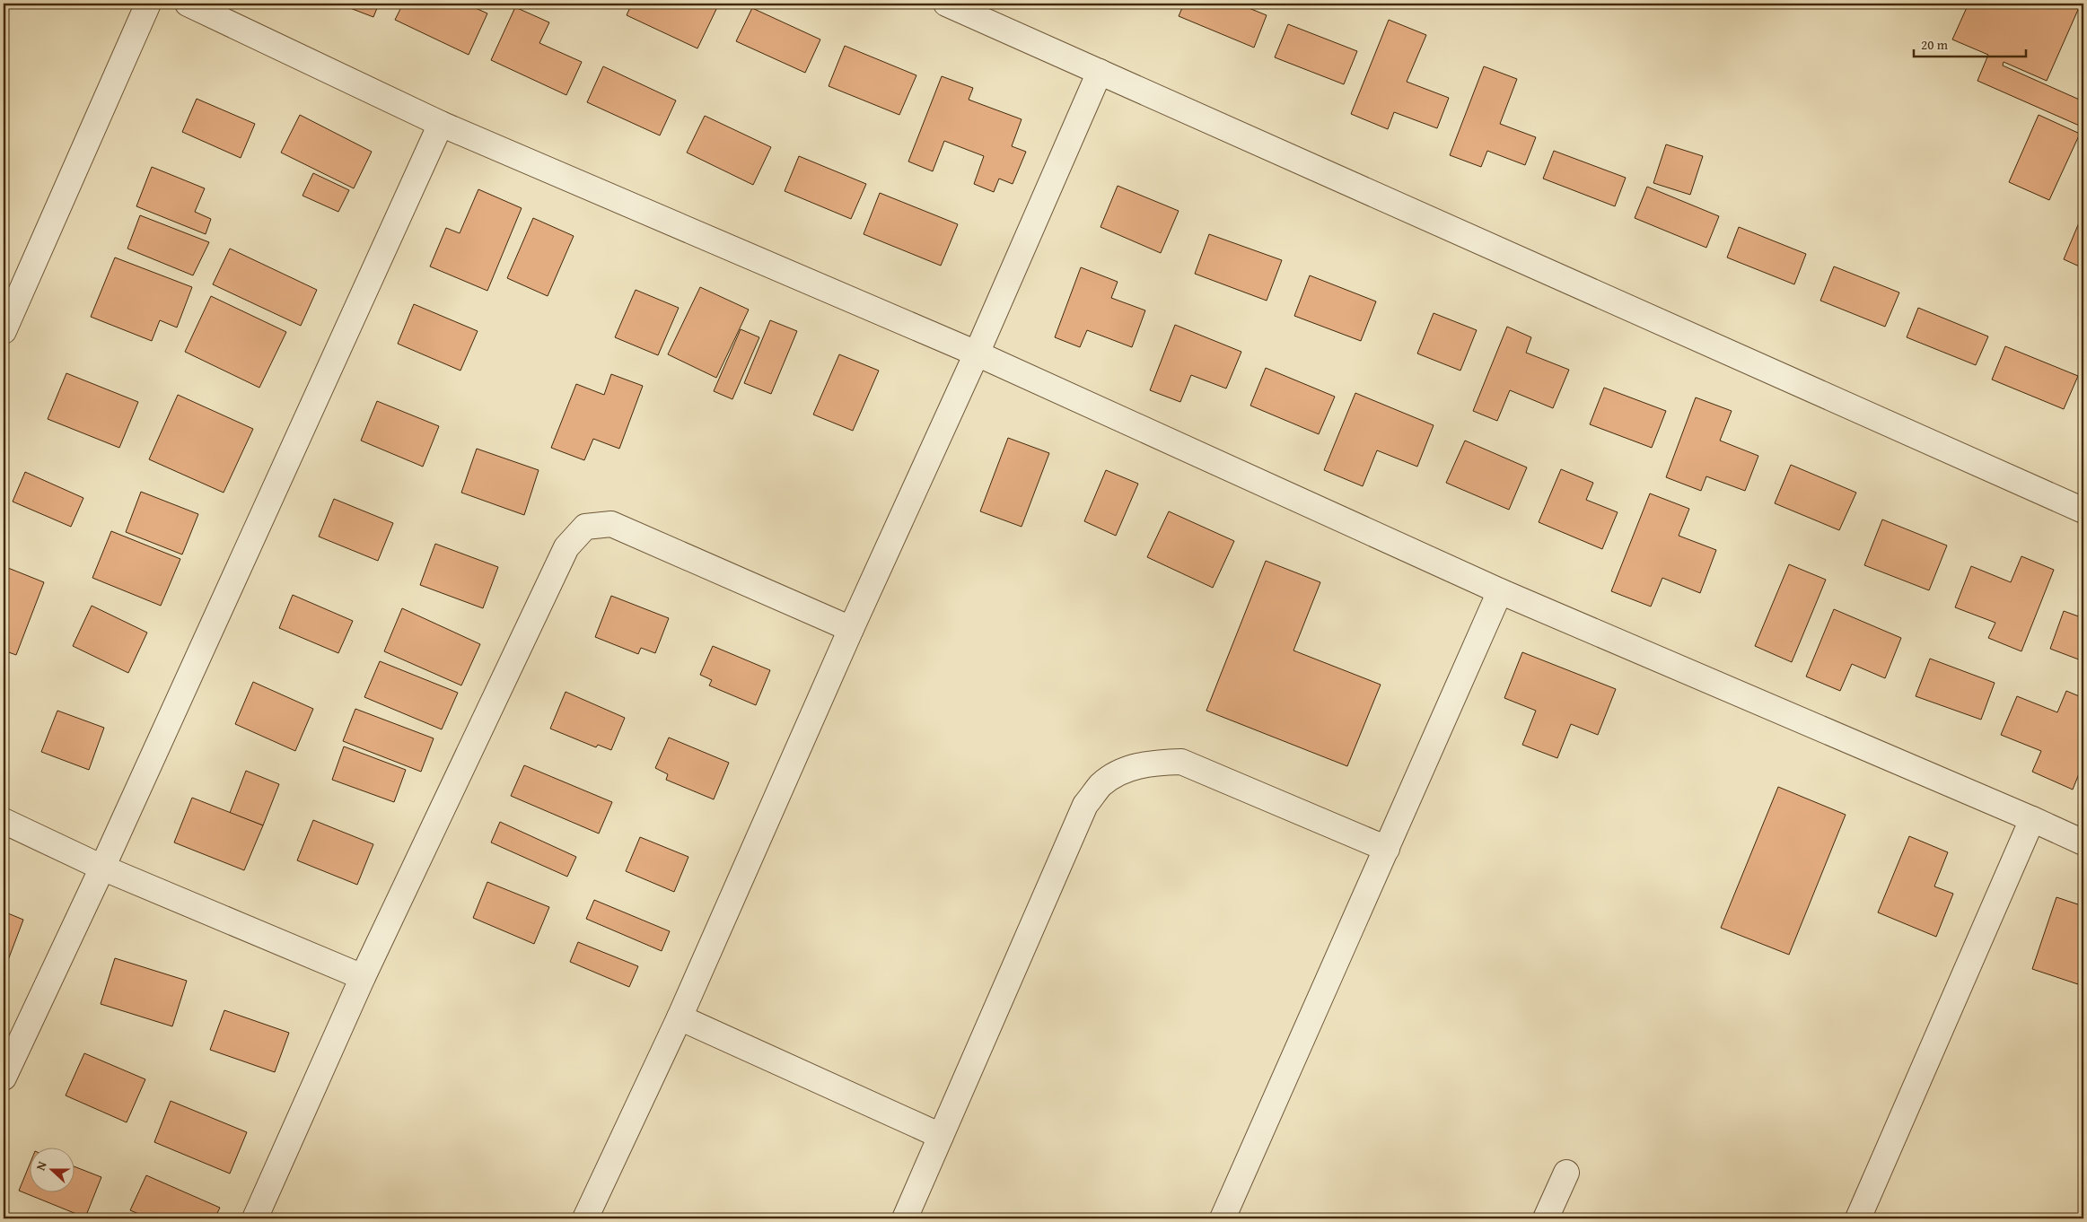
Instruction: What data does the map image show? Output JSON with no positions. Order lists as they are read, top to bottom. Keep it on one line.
{"scale_bar":"20 m","north":"left"}
